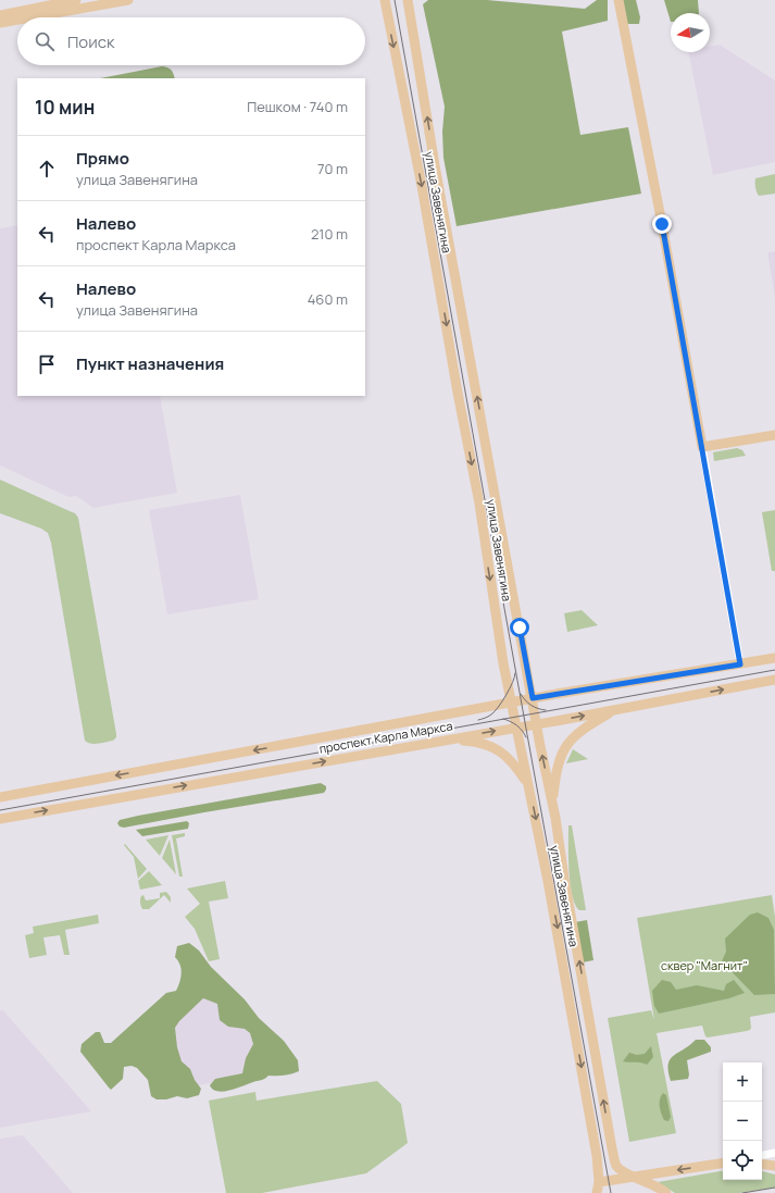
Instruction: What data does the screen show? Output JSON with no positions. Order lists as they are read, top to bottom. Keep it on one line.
{"streets":{"main road":["улица Завенягина","проспект Карла Маркса"]},"crossings":[["улица Завенягина","проспект Карла Маркса"]],"parks":["сквер \"Магнит\""],"north":"left","page":{"search":"Поиск","heading":["10 мин","Пешком · 740 m"],"list":[["Прямо","улица Завенягина","70 m"],["Налево","проспект Карла Маркса","210 m"],["Налево","улица Завенягина","460 m"],"Пункт назначения"],"map_buttons":["+","−"]}}
